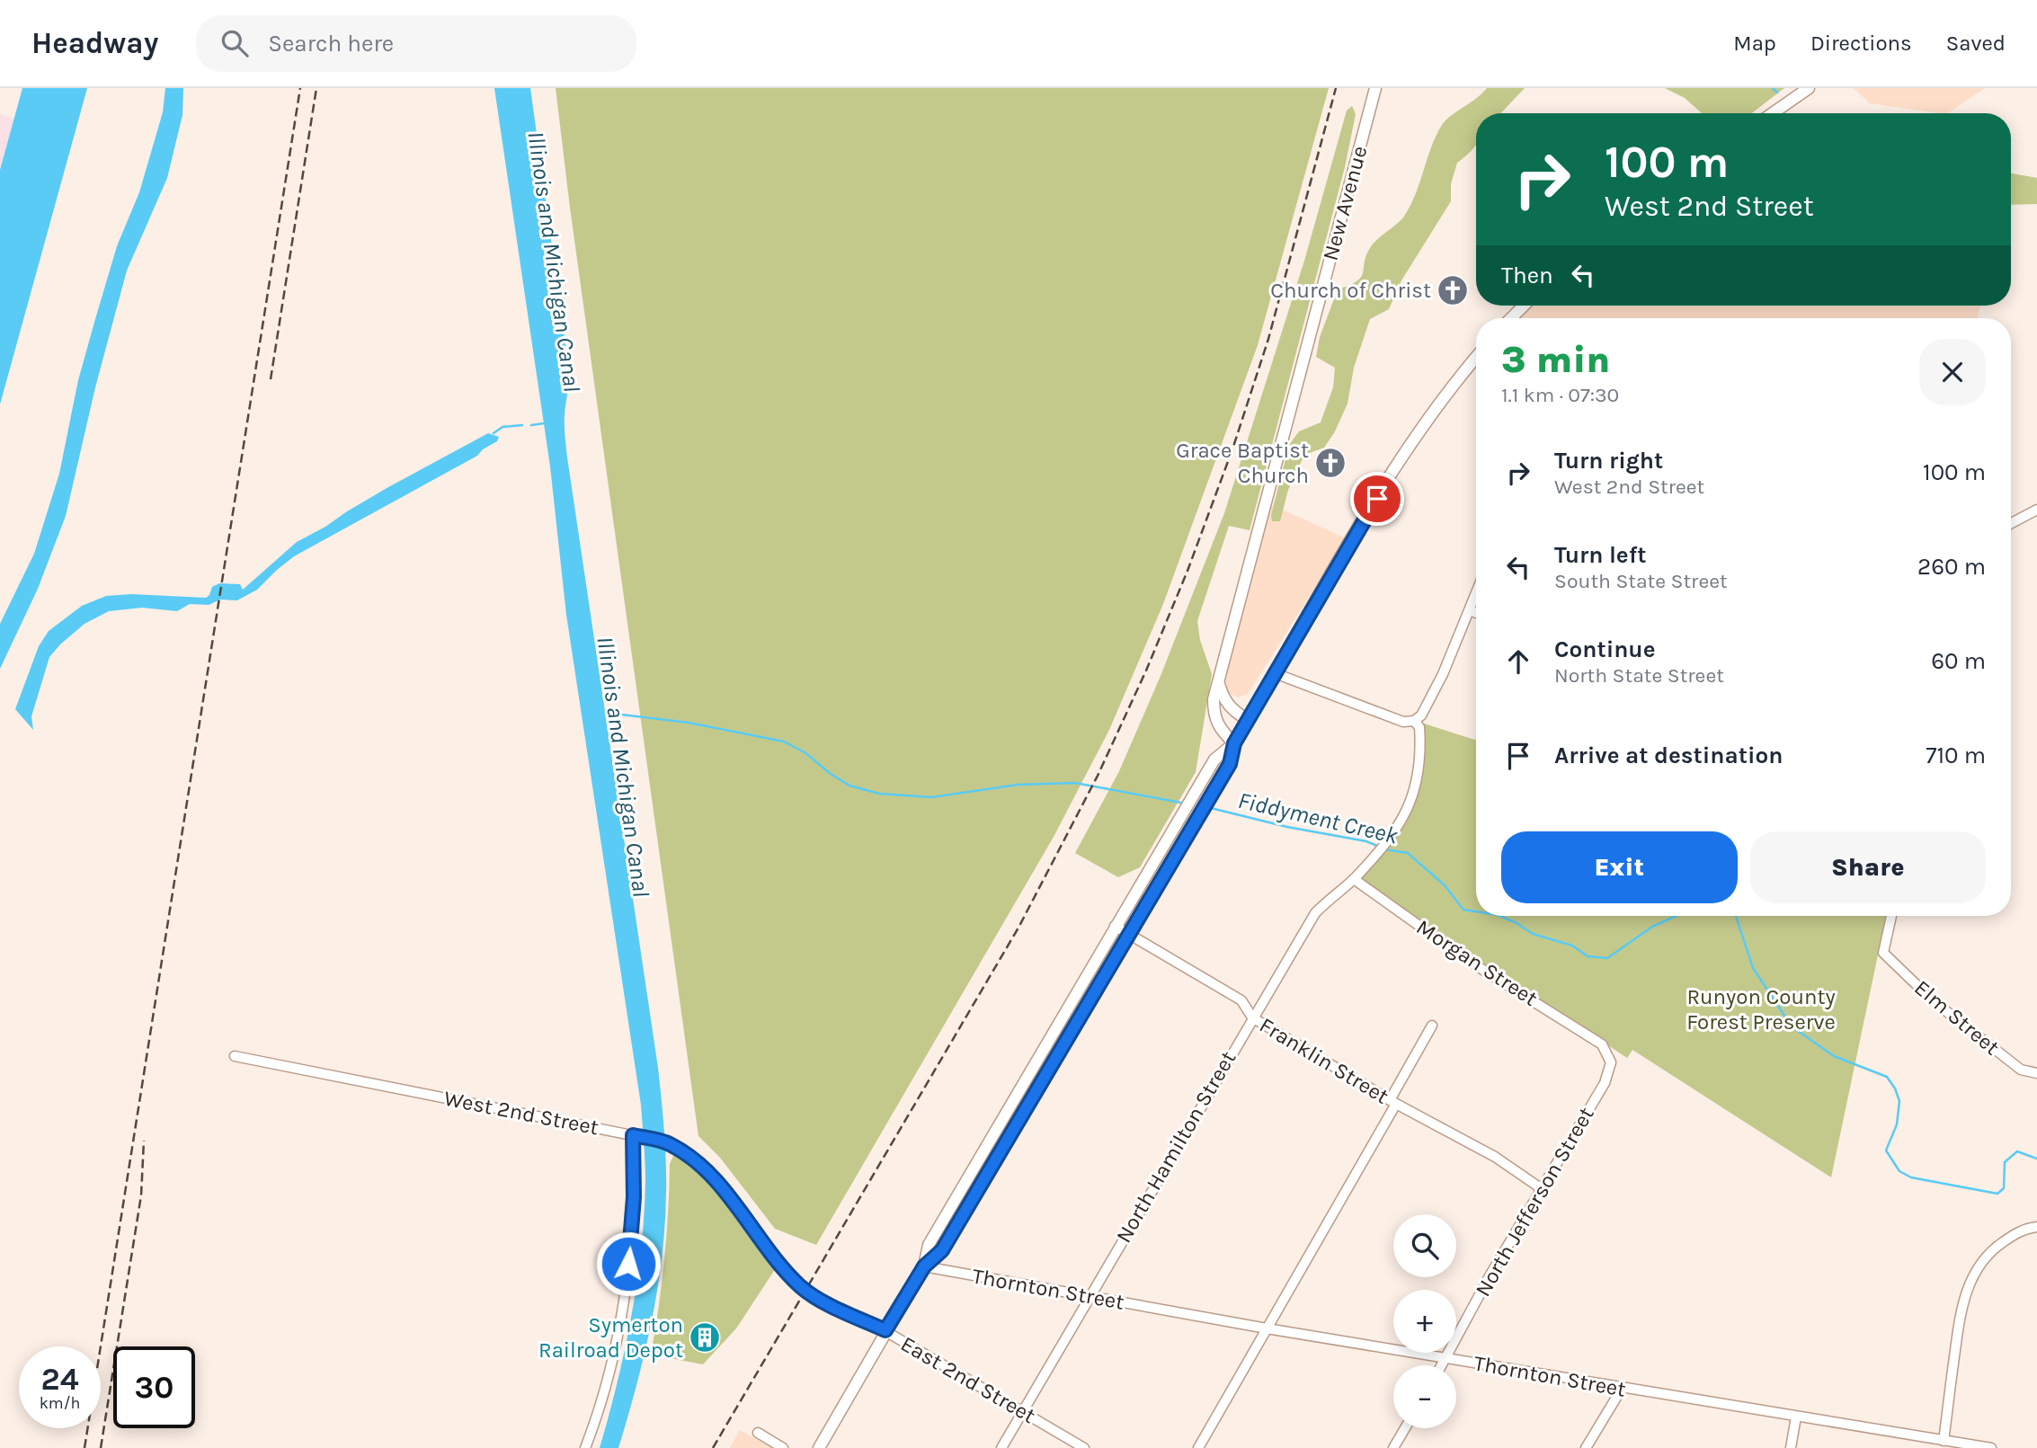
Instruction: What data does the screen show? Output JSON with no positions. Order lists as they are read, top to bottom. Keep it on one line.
{"streets":{"main road":["New Avenue"],"street":["Morgan Street","Elm Street","Franklin Street","West 2nd Street","North Hamilton Street","North Jefferson Street","Thornton Street","East 2nd Street"]},"crossings":[["Morgan Street","North Hamilton Street"],["Morgan Street","North Jefferson Street"],["Franklin Street","North Hamilton Street"],["Franklin Street","North Jefferson Street"],["West 2nd Street","East 2nd Street"],["North Hamilton Street","Thornton Street"],["North Hamilton Street","East 2nd Street"],["North Jefferson Street","Thornton Street"]],"water":["Illinois and Michigan Canal","Fiddyment Creek"],"parks":["Runyon County Forest Preserve"],"places":{"church":["Church of Christ","Grace Baptist Church"],"building":["Symerton Railroad Depot"]},"page":{"header":"Headway","search":"Search here","nav":["Map","Directions","Saved"],"turn":["100 m","West 2nd Street"],"then":"Then","heading":["3 min","1.1 km · 07:30"],"list":[{"name":"Turn right","note":"West 2nd Street","value":"100 m"},{"name":"Turn left","note":"South State Street","value":"260 m"},{"name":"Continue","note":"North State Street","value":"60 m"},{"name":"Arrive at destination","value":"710 m"}],"buttons":["Exit","Share"],"map_buttons":["+","−"],"speed":"24 km/h","limit":"30"}}
